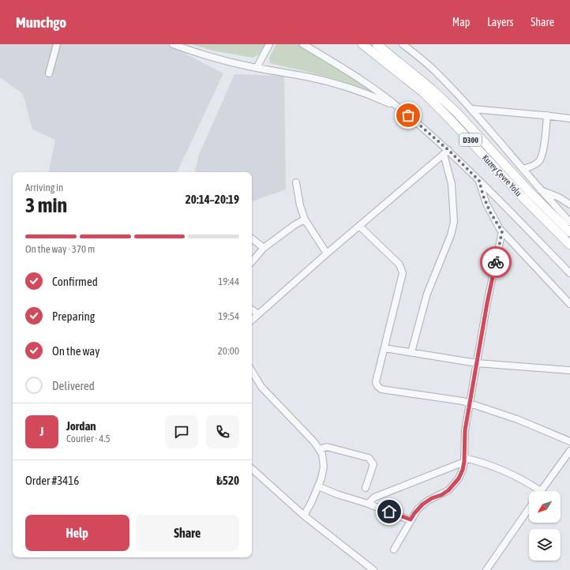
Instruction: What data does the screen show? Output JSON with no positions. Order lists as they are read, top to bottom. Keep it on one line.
{"streets":{"highway":["D300","Kuzey Çevre Yolu"]},"north":"bottom left","page":{"header":"Munchgo","nav":["Map","Layers","Share"],"heading":["3 min","Arriving in","20:14–20:19"],"panel":["Jordan","Courier · 4.5","Order #3416","₺520"],"bar":"On the way · 370 m","list":[["Confirmed","19:44"],["Preparing","19:54"],["On the way","20:00"],"Delivered"],"round":"J","buttons":["Help","Share"]}}
